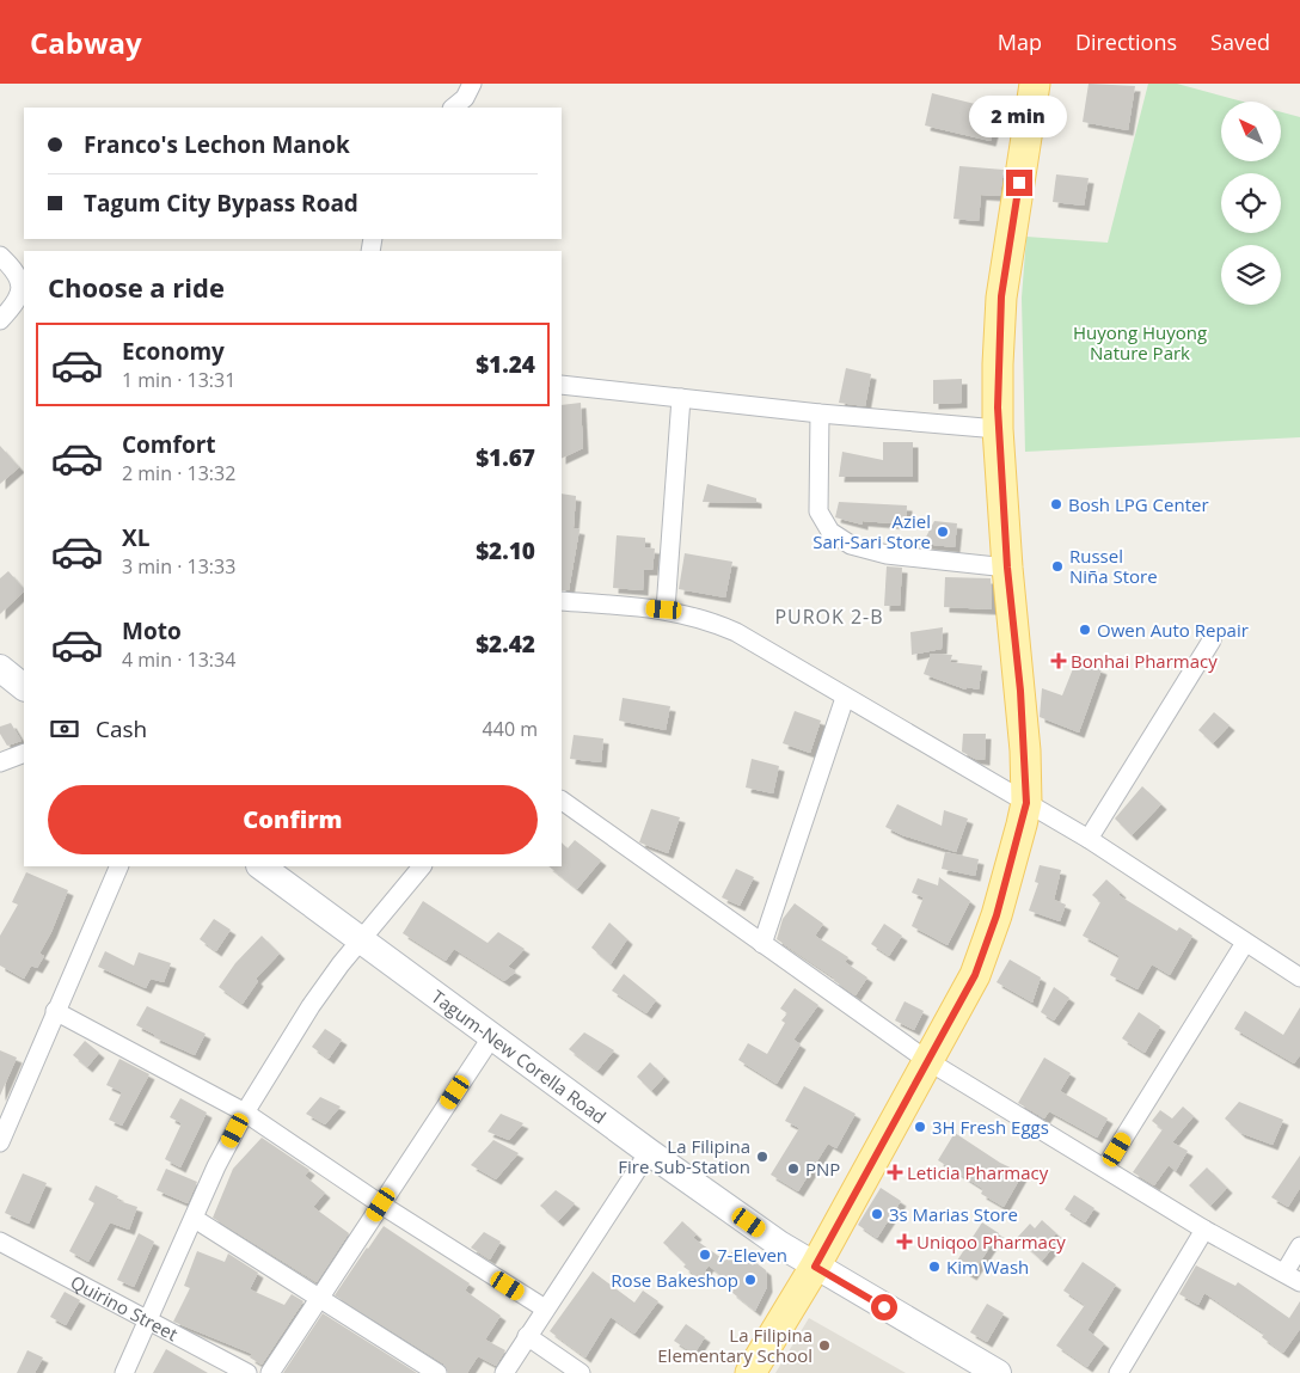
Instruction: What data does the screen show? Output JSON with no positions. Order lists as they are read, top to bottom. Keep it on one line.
{"streets":{"main road":["Tagum-New Corella Road"],"street":["Quirino Street"]},"districts":["PUROK 2-B"],"parks":["Huyong Huyong Nature Park"],"places":{"other":["Bosh LPG Center","Aziel Sari-Sari Store","Russel Niña Store","Owen Auto Repair","3H Fresh Eggs","La Filipina Fire Sub-Station","PNP","3s Marias Store","7-Eleven","Kim Wash","Rose Bakeshop","La Filipina Elementary School"],"health":["Bonhai Pharmacy","Leticia Pharmacy","Uniqoo Pharmacy"]},"north":"top left","page":{"header":"Cabway","nav":["Map","Directions","Saved"],"bubble":"2 min","banner":["Franco's Lechon Manok","Tagum City Bypass Road"],"heading":"Choose a ride","list":[{"name":"Economy","note":"1 min · 13:31","value":"$1.24"},{"name":"Comfort","note":"2 min · 13:32","value":"$1.67"},{"name":"XL","note":"3 min · 13:33","value":"$2.10"},{"name":"Moto","note":"4 min · 13:34","value":"$2.42"}],"pay":["Cash","440 m"],"buttons":"Confirm"}}
